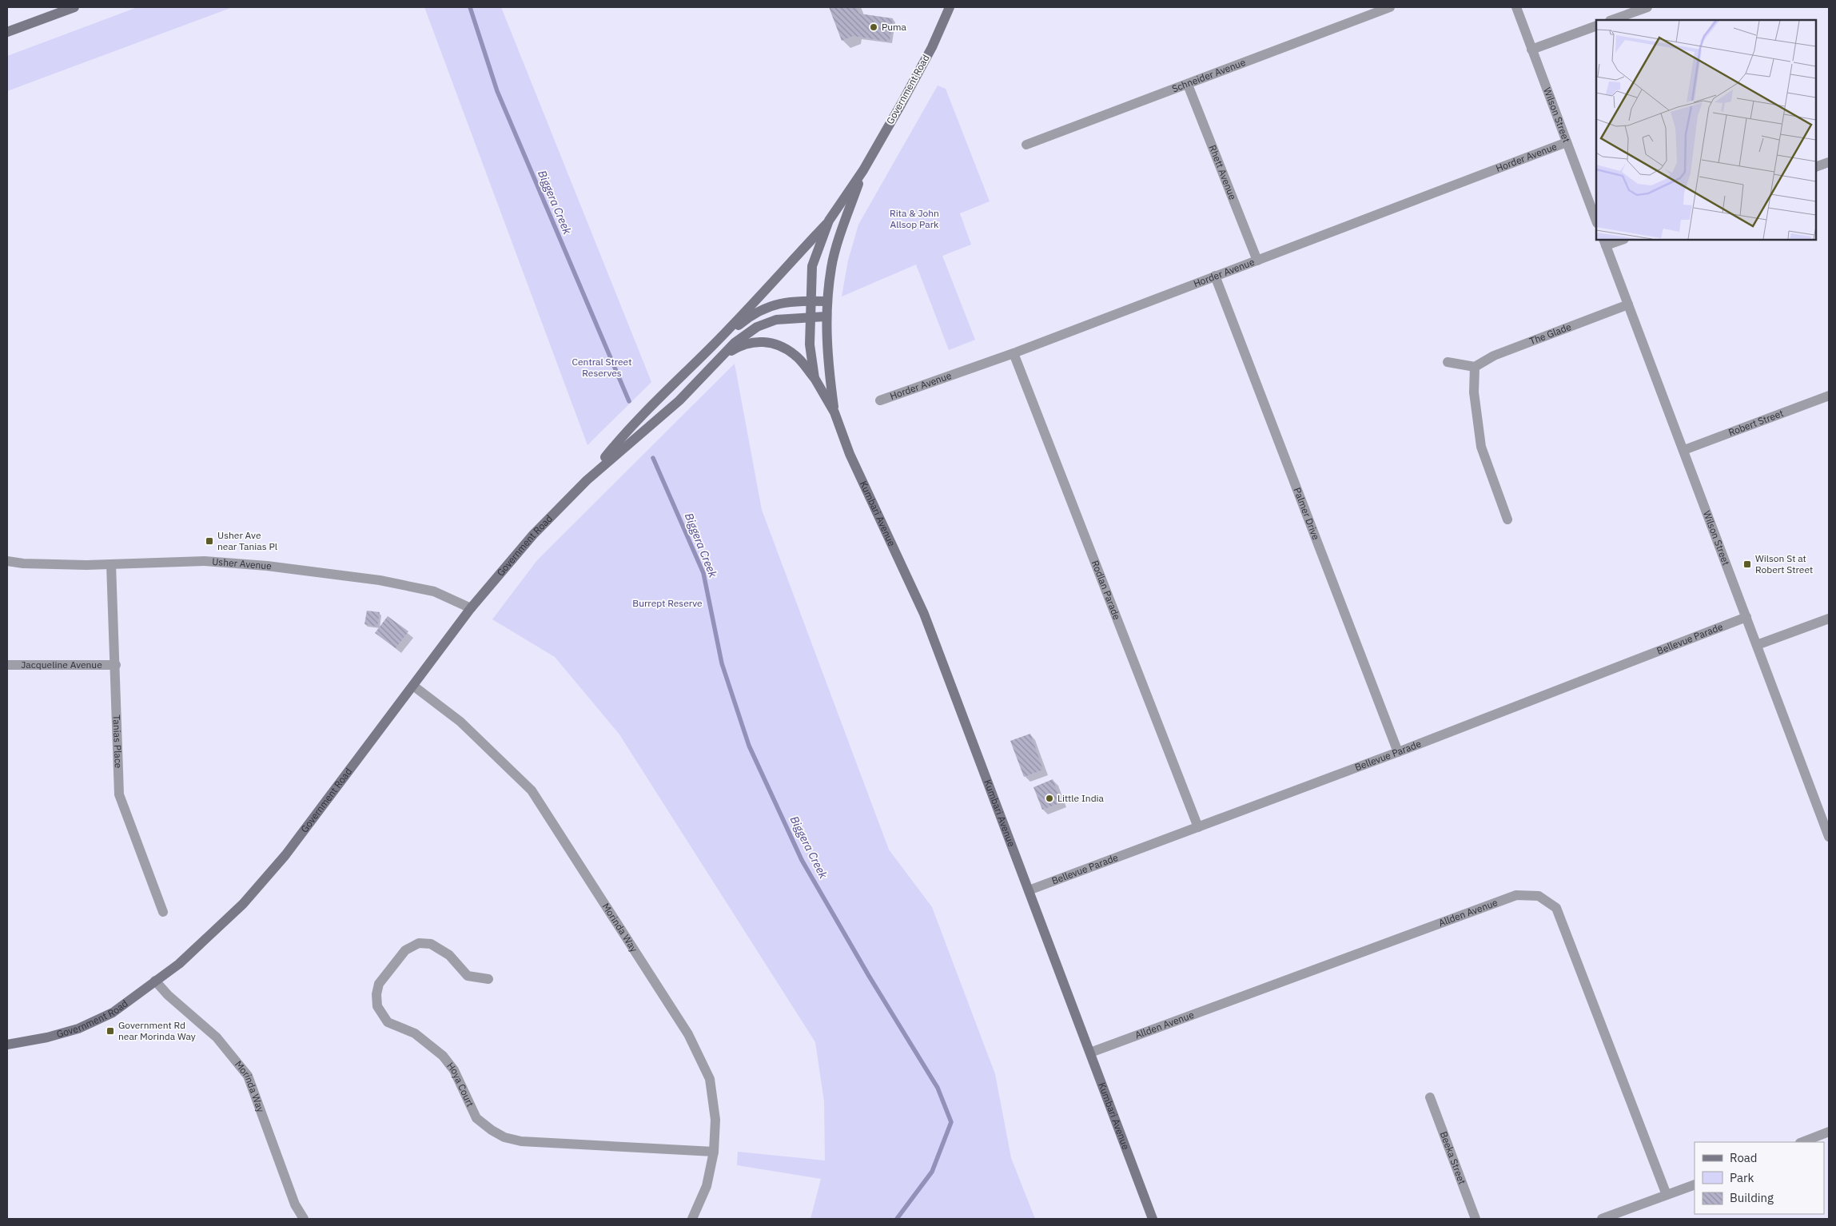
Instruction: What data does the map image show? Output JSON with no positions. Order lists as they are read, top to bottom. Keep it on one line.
{"streets":{"street":["Schneider Avenue","Government Road","Wilson Street","Horder Avenue","Rhett Avenue","The Glade","Robert Street","Kumbari Avenue","Palmer Drive","Usher Avenue","Rodlan Parade","Bellevue Parade","Jacqueline Avenue","Tanias Place","Allden Avenue","Morinda Way","Hoya Court","Beeka Street"]},"crossings":[["Schneider Avenue","Rhett Avenue"],["Government Road","Kumbari Avenue"],["Government Road","Usher Avenue"],["Government Road","Morinda Way"],["Wilson Street","Horder Avenue"],["Wilson Street","The Glade"],["Wilson Street","Robert Street"],["Wilson Street","Bellevue Parade"],["Horder Avenue","Rhett Avenue"],["Horder Avenue","Palmer Drive"],["Horder Avenue","Rodlan Parade"],["Kumbari Avenue","Bellevue Parade"],["Kumbari Avenue","Allden Avenue"],["Palmer Drive","Bellevue Parade"],["Usher Avenue","Tanias Place"],["Rodlan Parade","Bellevue Parade"],["Jacqueline Avenue","Tanias Place"],["Morinda Way","Hoya Court"]],"water":["Biggera Creek"],"parks":["Rita & John Allsop Park","Central Street Reserves","Burrept Reserve"],"places":{"other":["Puma","Little India"],"transit":["Usher Ave near Tanias Pl","Wilson St at Robert Street","Government Rd near Morinda Way"]},"legend":["Road","Park","Building"]}
